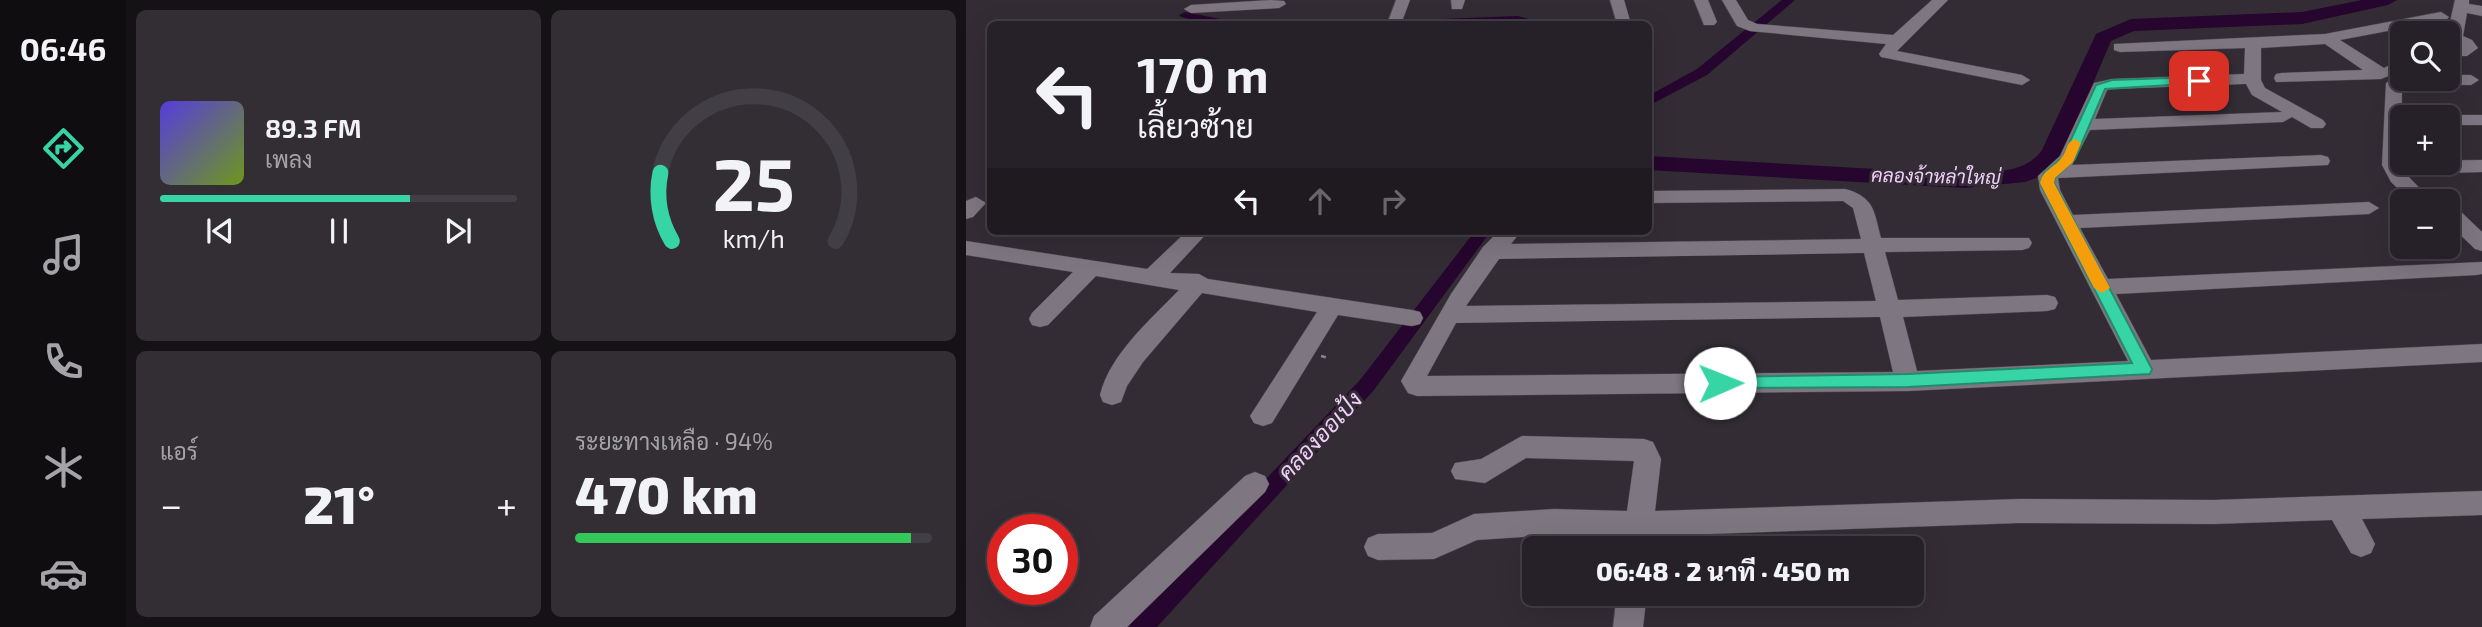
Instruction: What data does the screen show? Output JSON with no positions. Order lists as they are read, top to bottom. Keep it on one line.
{"water":["คลองจ้าหล่าใหญ่","คลองออเป้ง"],"page":{"tabs":"06:46","map_buttons":["+","−"],"turn":["170 m","เลี้ยวซ้าย"],"song":["89.3 FM","เพลง"],"tile":["แอร์",["ระยะทางเหลือ · 94%","470 km"]],"heat":["−","21°","+"],"limit":"30","trip":"06:48 · 2 นาที · 450 m","gauge":["25","km/h"]}}
